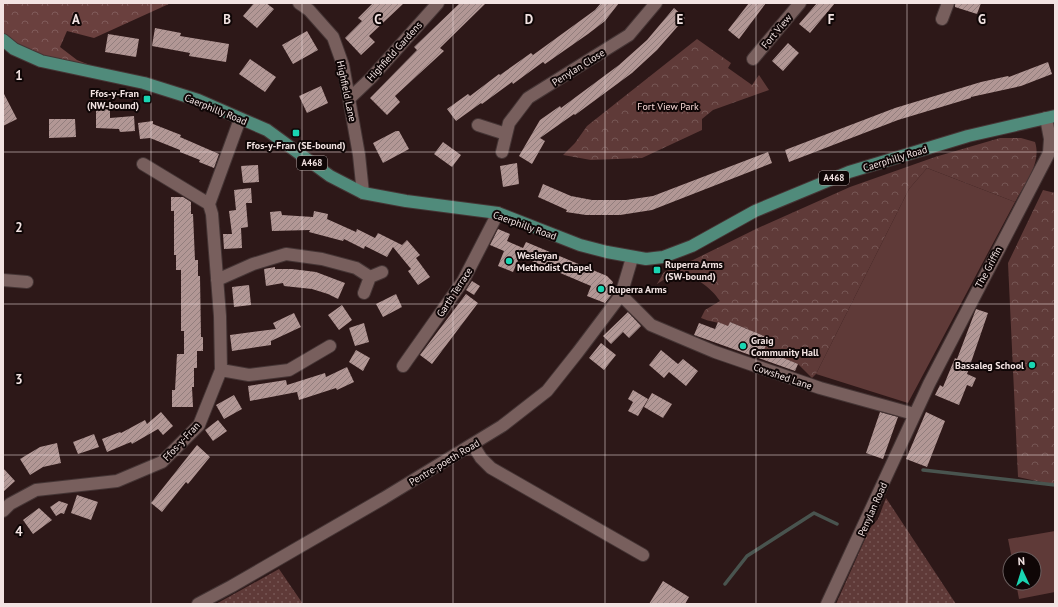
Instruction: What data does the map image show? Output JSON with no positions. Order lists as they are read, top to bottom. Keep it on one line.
{"streets":{"main road":["Caerphilly Road","A468"],"street":["Fort View","Highfield Gardens","Penylan Close","Highfield Lane","The Griffin","Garth Terrace","Cowshed Lane","Ffos-y-Fran","Pentre-poeth Road","Penylan Road"]},"crossings":[["Highfield Gardens","Highfield Lane"],["Highfield Lane","Caerphilly Road"],["Caerphilly Road","The Griffin"],["Caerphilly Road","Garth Terrace"],["Caerphilly Road","Pentre-poeth Road"],["The Griffin","Cowshed Lane"],["The Griffin","Penylan Road"],["Cowshed Lane","Pentre-poeth Road"],["Cowshed Lane","Penylan Road"]],"parks":["Fort View Park"],"places":{"transit":["Ffos-y-Fran (NW-bound)","Ffos-y-Fran (SE-bound)","Ruperra Arms (SW-bound)"],"other":["Wesleyan Methodist Chapel","Ruperra Arms","Graig Community Hall","Bassaleg School"]},"north":"top","grid":{"columns":["A","B","C","D","E","F","G"],"rows":["1","2","3","4"]}}
